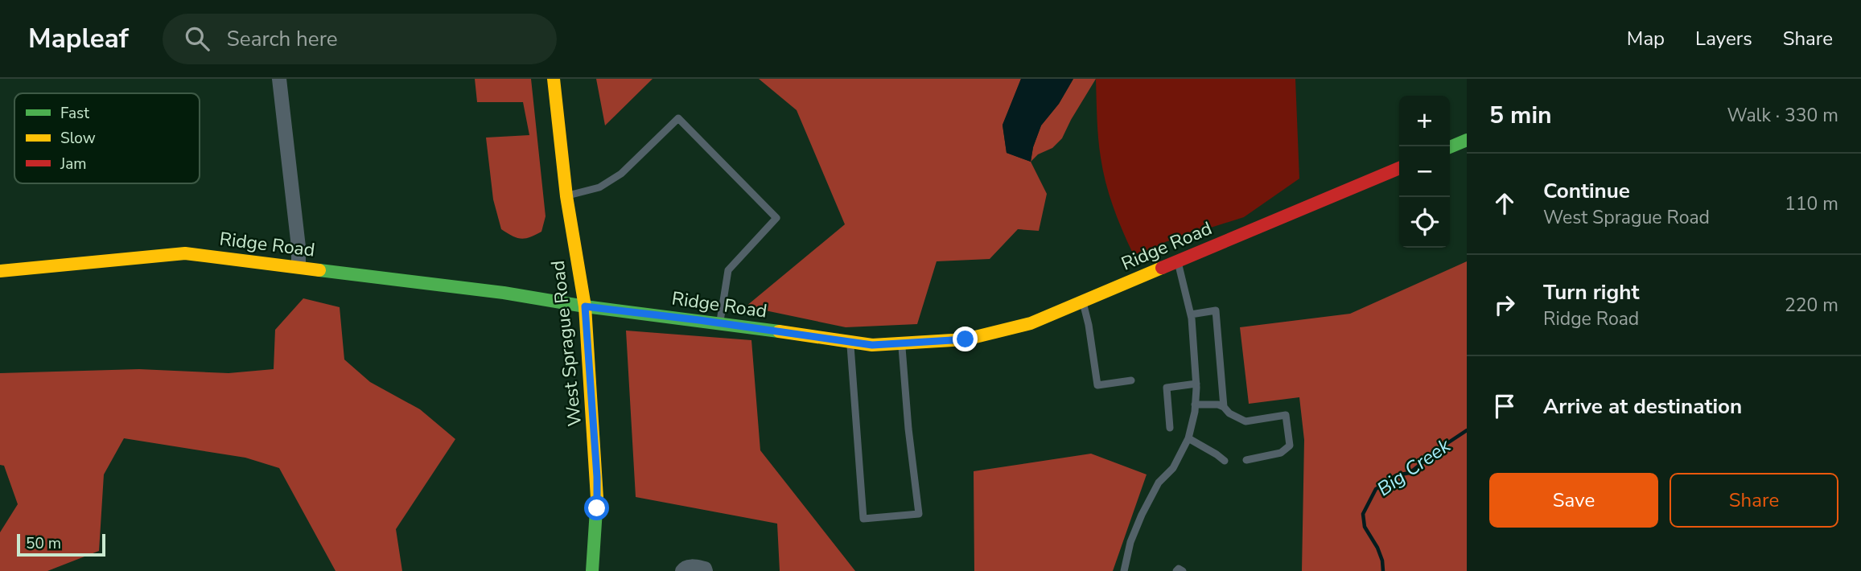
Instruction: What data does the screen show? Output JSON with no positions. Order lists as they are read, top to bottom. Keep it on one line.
{"streets":{"main road":["Ridge Road","West Sprague Road"]},"crossings":[["Ridge Road","West Sprague Road"]],"water":["Big Creek"],"legend":["Fast","Slow","Jam"],"scale_bar":"50 m","page":{"header":"Mapleaf","search":"Search here","nav":["Map","Layers","Share"],"heading":["5 min","Walk · 330 m"],"map_buttons":["+","−"],"list":[["Continue","West Sprague Road","110 m"],["Turn right","Ridge Road","220 m"],"Arrive at destination"],"buttons":["Save","Share"],"scale":"50 m"}}
